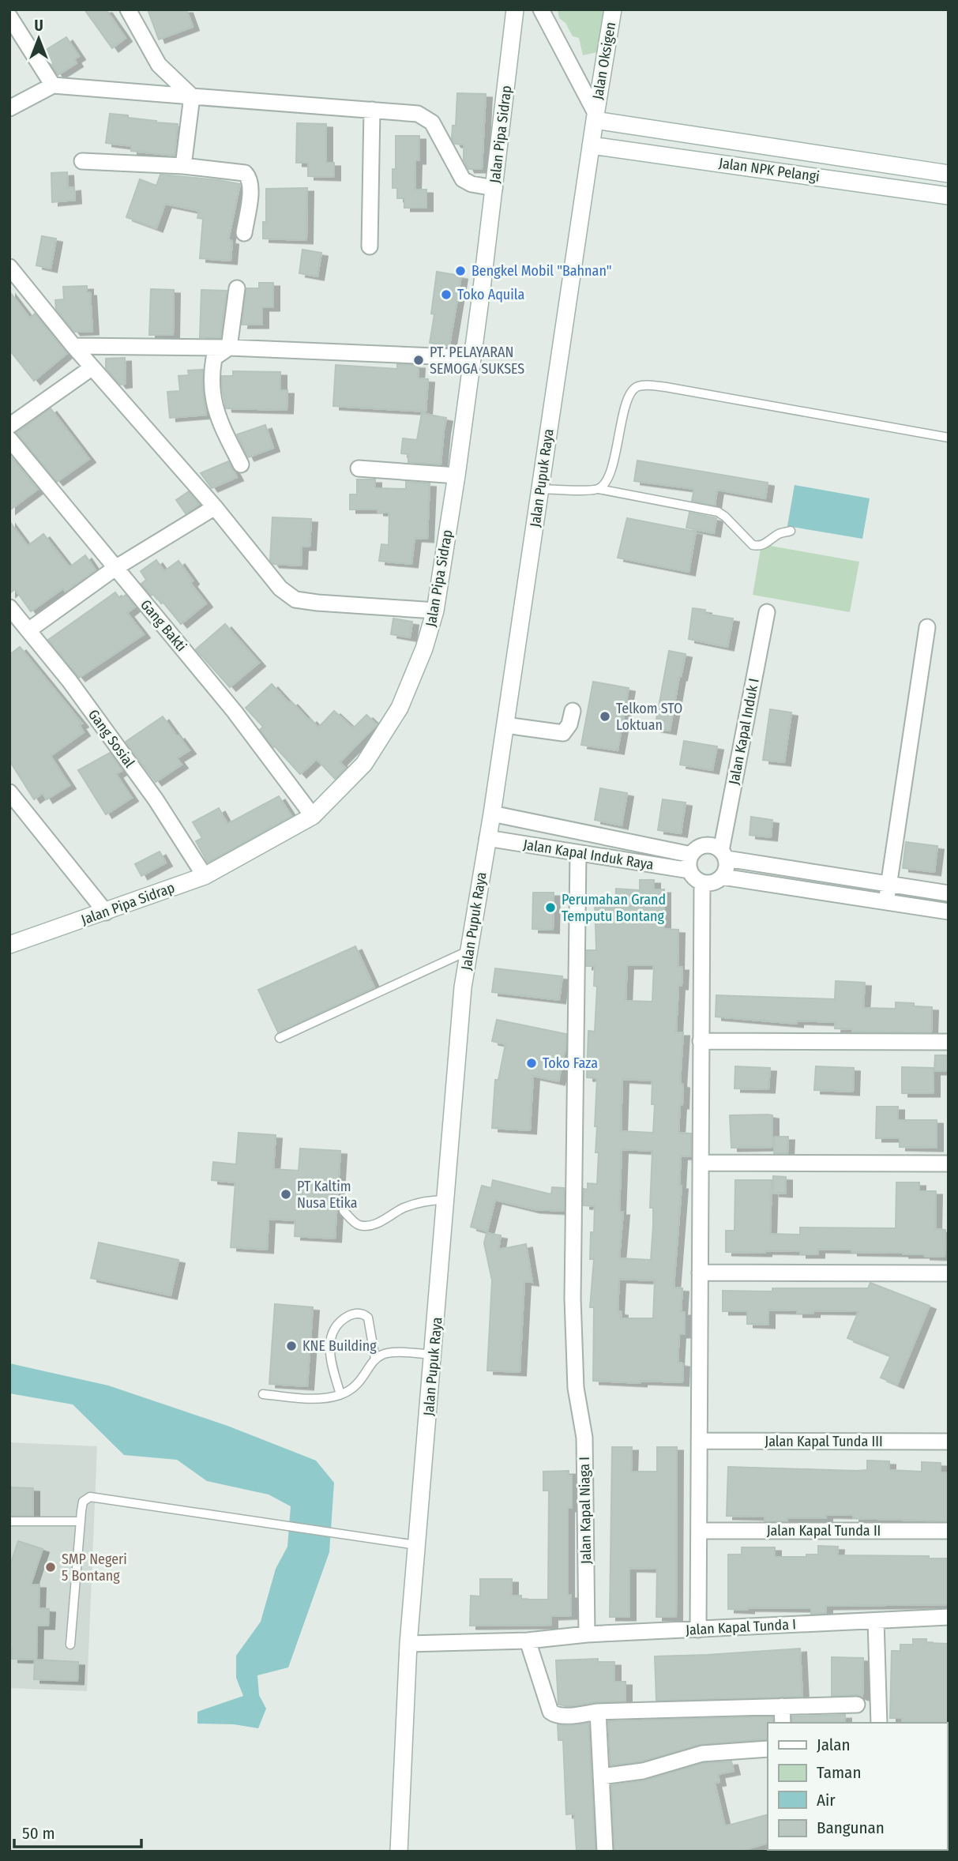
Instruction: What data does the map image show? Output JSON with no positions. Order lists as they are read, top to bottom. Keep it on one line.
{"streets":{"street":["Jalan Oksigen","Jalan Pipa Sidrap","Jalan NPK Pelangi","Jalan Pupuk Raya","Gang Bakti","Jalan Kapal Induk I","Gang Sosial","Jalan Kapal Induk Raya","Jalan Kapal Tunda III","Jalan Kapal Niaga I","Jalan Kapal Tunda II","Jalan Kapal Tunda I"]},"crossings":[["Jalan Oksigen","Jalan NPK Pelangi"],["Jalan Oksigen","Jalan Pupuk Raya"],["Jalan Pipa Sidrap","Gang Bakti"],["Jalan Pipa Sidrap","Gang Sosial"],["Jalan NPK Pelangi","Jalan Pupuk Raya"],["Jalan Pupuk Raya","Jalan Kapal Induk Raya"],["Jalan Pupuk Raya","Jalan Kapal Tunda I"],["Jalan Kapal Induk I","Jalan Kapal Induk Raya"],["Jalan Kapal Induk Raya","Jalan Kapal Niaga I"],["Jalan Kapal Niaga I","Jalan Kapal Tunda I"]],"places":["Bengkel Mobil \"Bahnan\"","Toko Aquila","PT. PELAYARAN SEMOGA SUKSES","Telkom STO Loktuan","Perumahan Grand Temputu Bontang","Toko Faza","PT Kaltim Nusa Etika","KNE Building","SMP Negeri 5 Bontang"],"legend":["Jalan","Taman","Air","Bangunan"],"scale_bar":"50 m","north":"top"}
